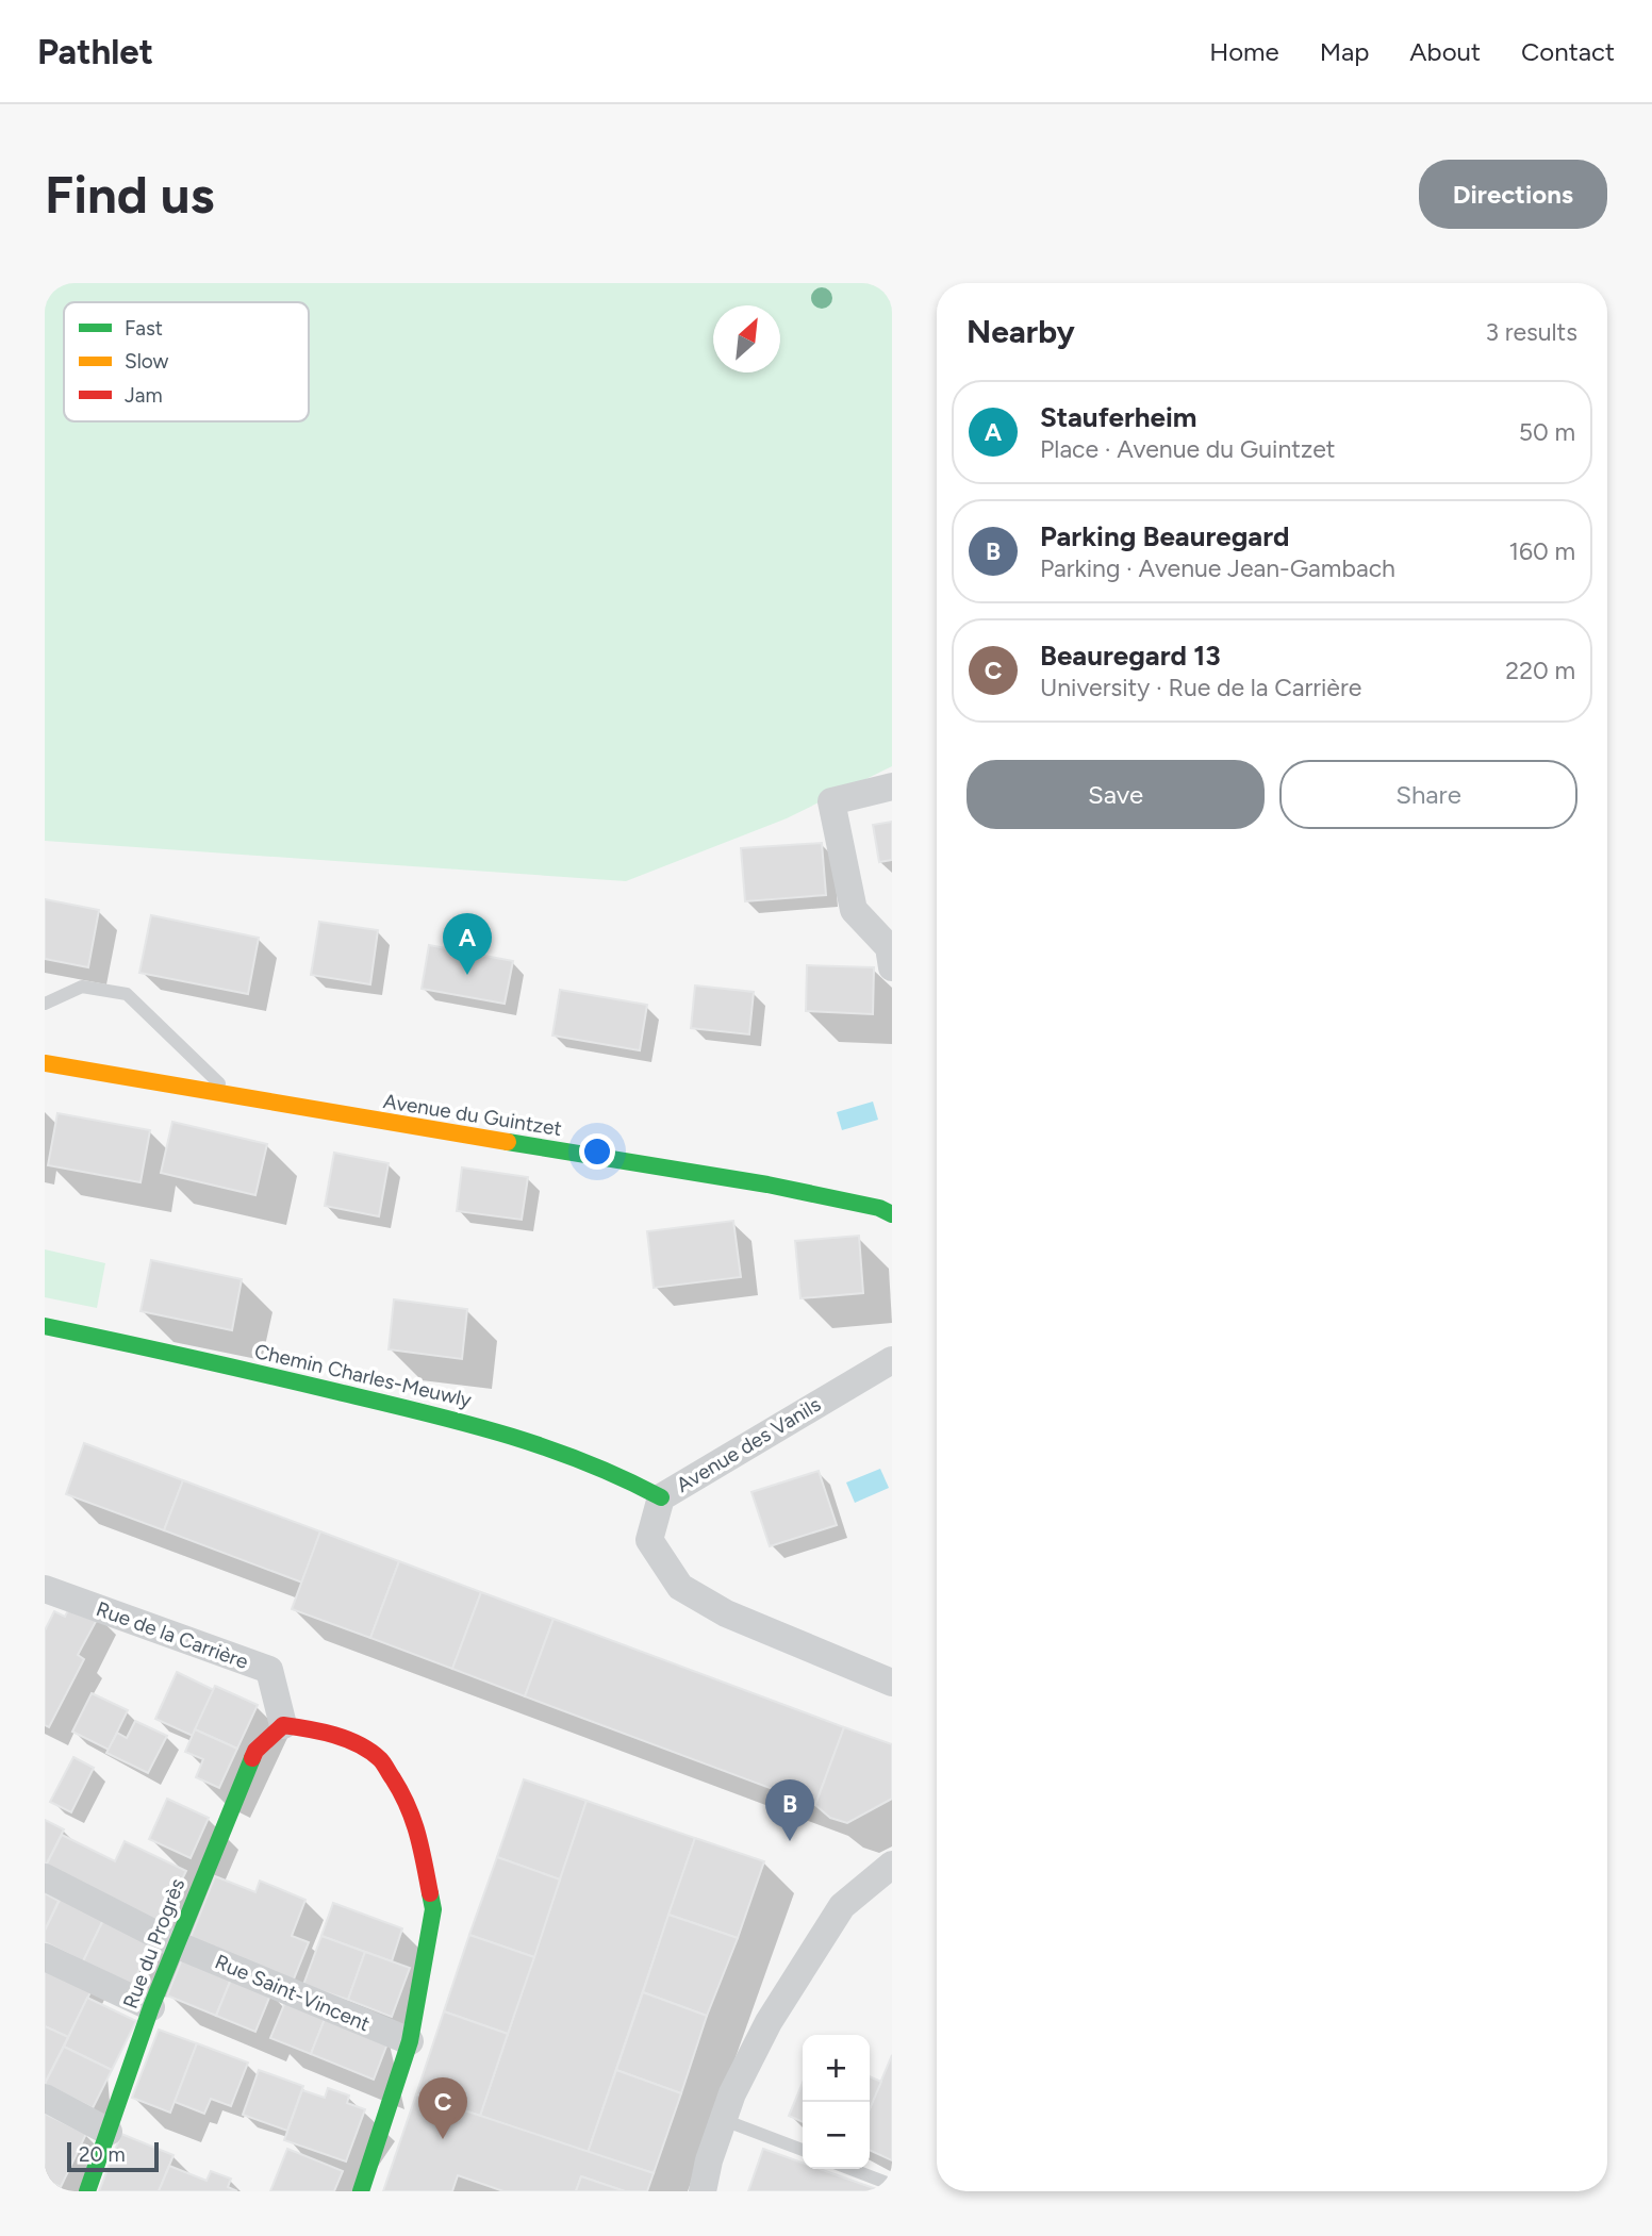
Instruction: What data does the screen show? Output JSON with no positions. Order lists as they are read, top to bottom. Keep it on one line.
{"streets":{"street":["Avenue du Guintzet","Chemin Charles-Meuwly","Avenue des Vanils","Rue de la Carrière","Rue du Progrès","Rue Saint-Vincent"]},"crossings":[["Chemin Charles-Meuwly","Avenue des Vanils"],["Rue de la Carrière","Rue du Progrès"],["Rue du Progrès","Rue Saint-Vincent"]],"legend":["Fast","Slow","Jam"],"scale_bar":"20 m","north":"top right","page":{"header":"Pathlet","nav":["Home","Map","About","Contact"],"buttons":["Directions",["Save","Share"]],"title":"Find us","heading":["Nearby","3 results"],"list":[{"mark":"A","name":"Stauferheim","note":"Place · Avenue du Guintzet","value":"50 m"},{"mark":"B","name":"Parking Beauregard","note":"Parking · Avenue Jean-Gambach","value":"160 m"},{"mark":"C","name":"Beauregard 13","note":"University · Rue de la Carrière","value":"220 m"}],"pins":["A","B","C"],"map_buttons":["+","−"],"scale":"20 m"}}
